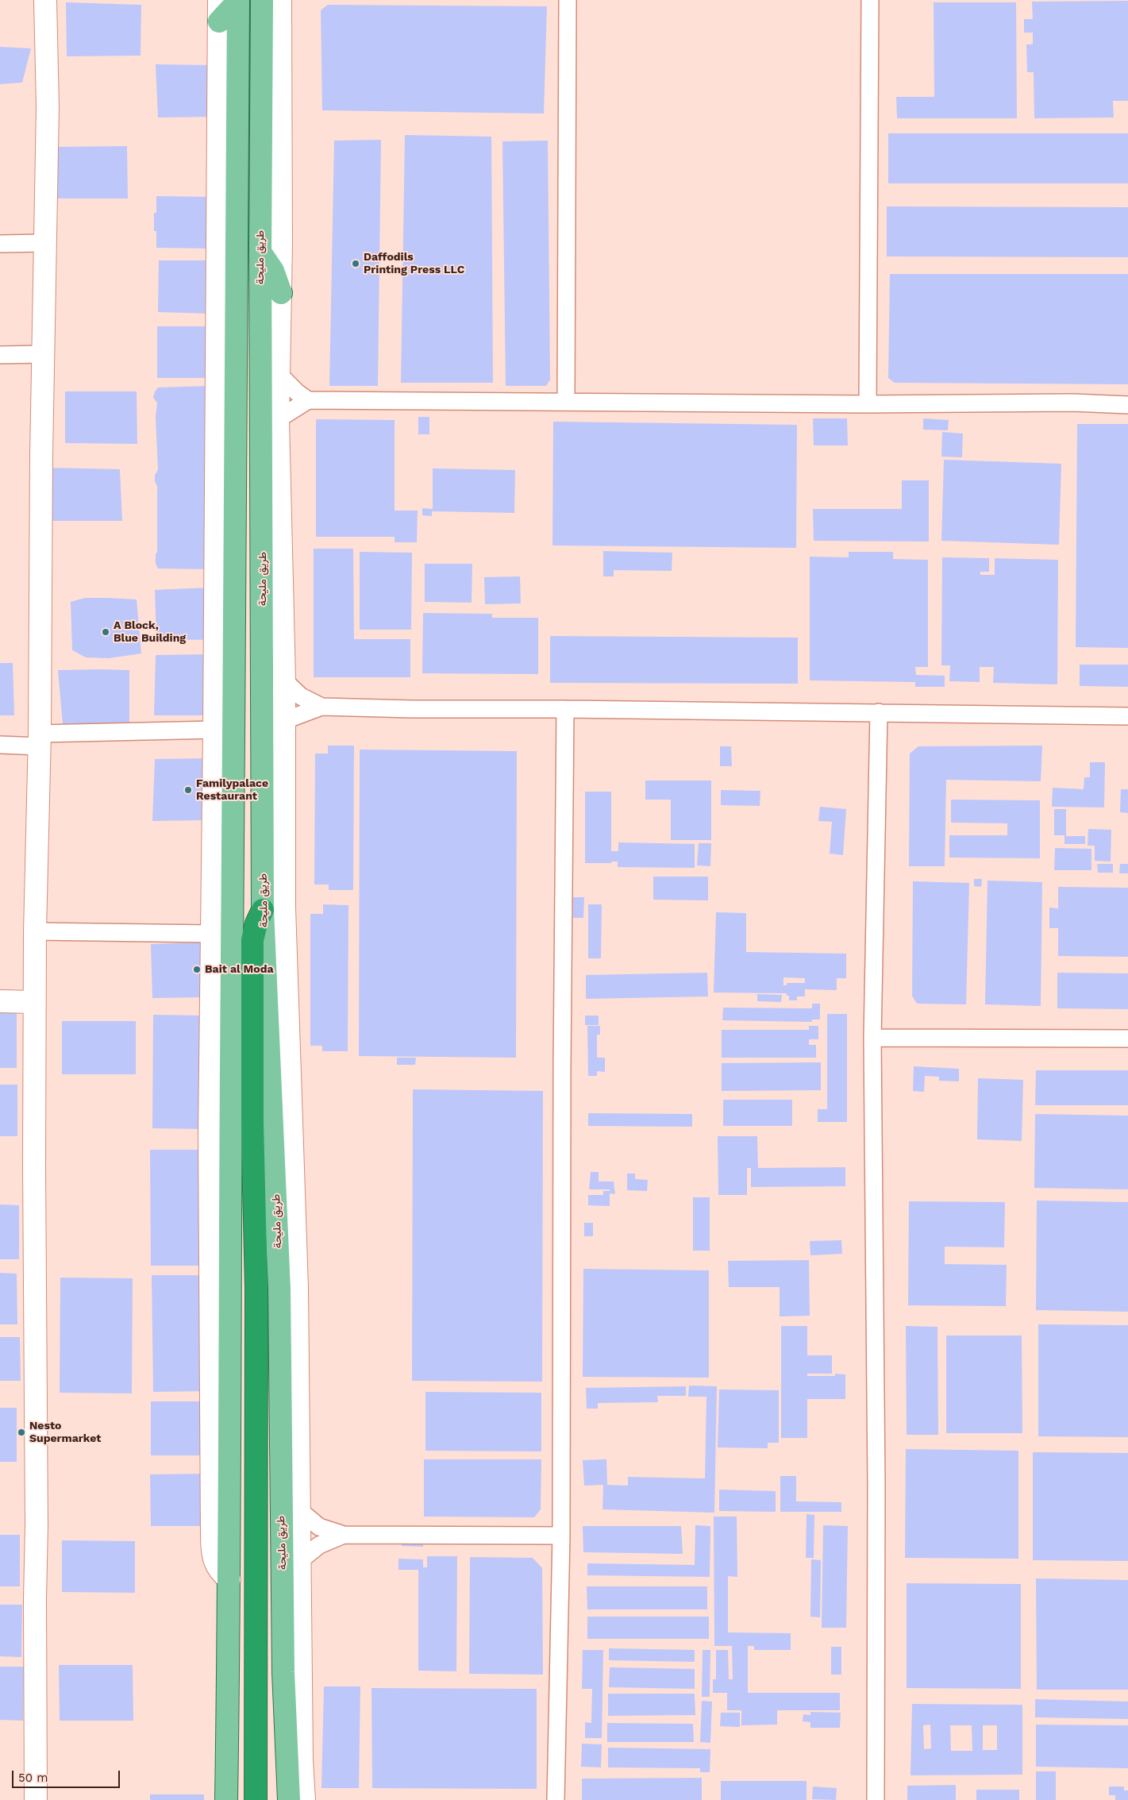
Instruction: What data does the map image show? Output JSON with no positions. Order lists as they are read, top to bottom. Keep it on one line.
{"streets":{"main road":["طريق مليحة"]},"places":["Daffodils Printing Press LLC","A Block, Blue Building","Familypalace Restaurant","Bait al Moda","Nesto Supermarket"],"scale_bar":"50 m"}
